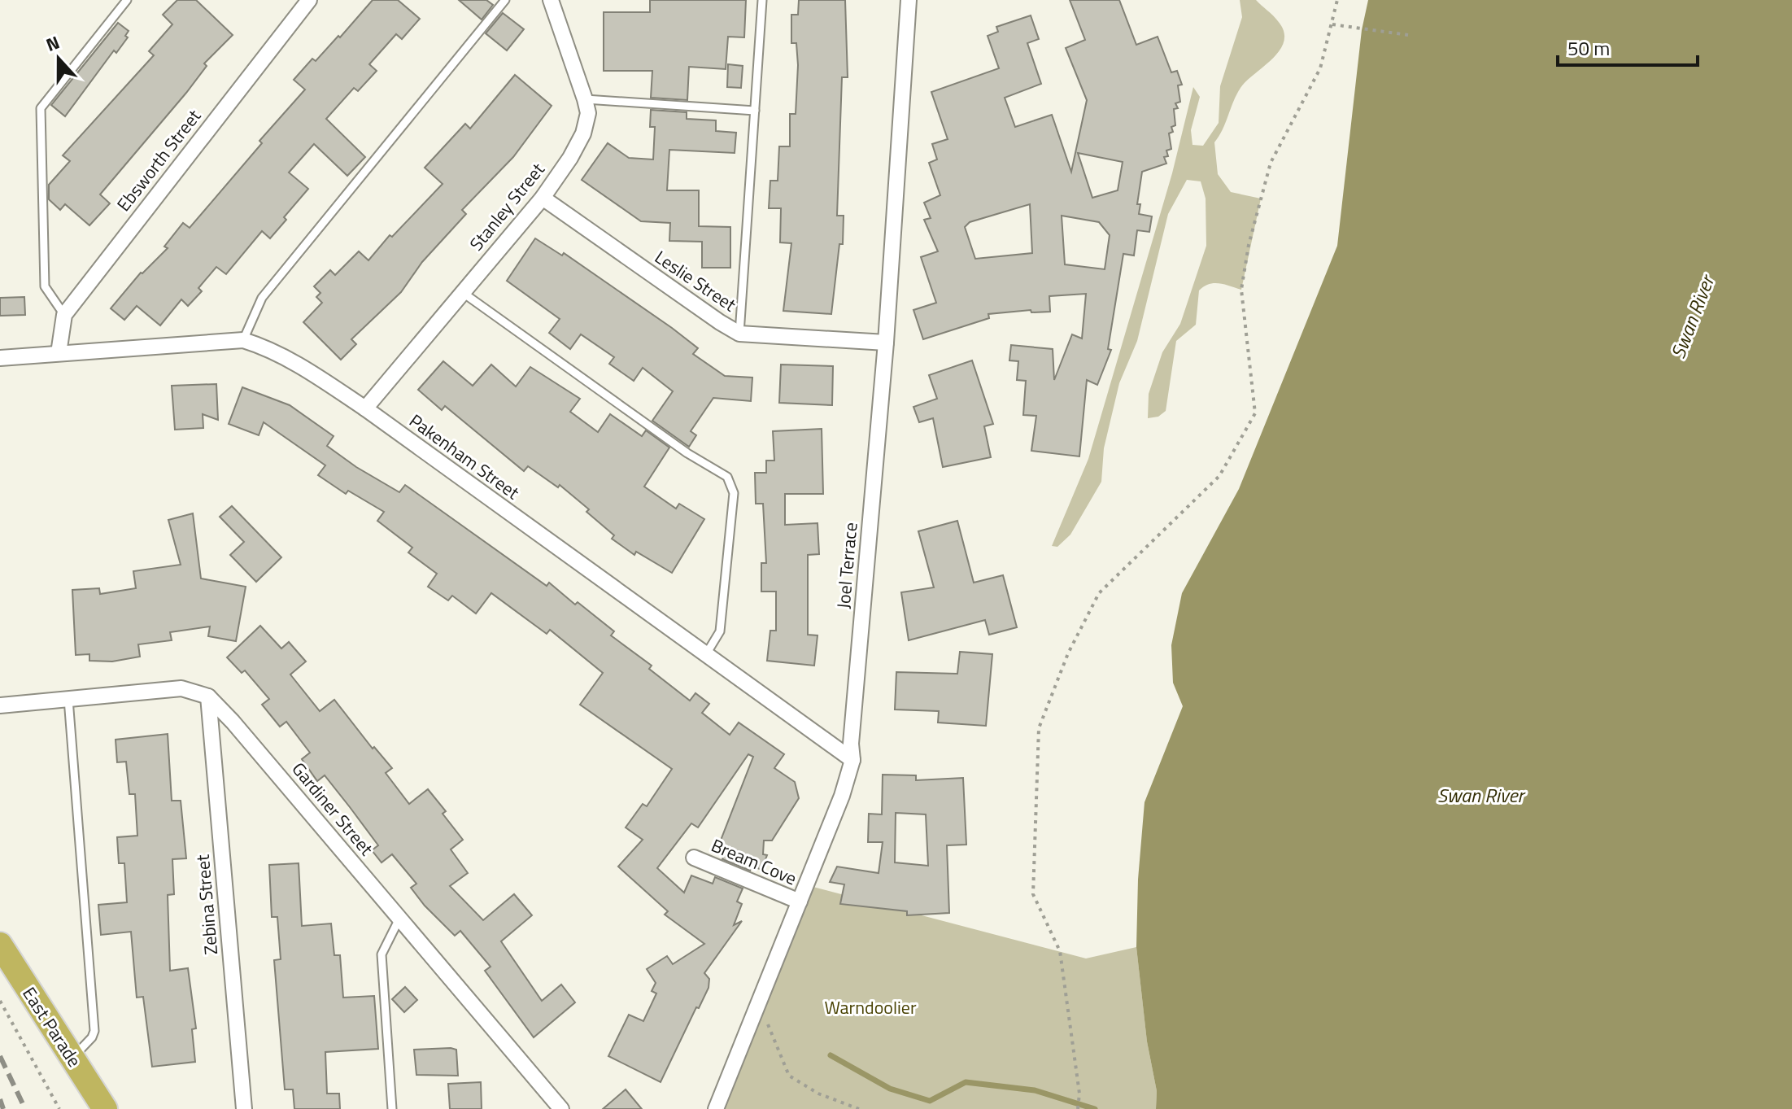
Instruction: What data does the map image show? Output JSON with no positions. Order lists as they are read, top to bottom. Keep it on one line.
{"streets":{"highway":["East Parade"],"street":["Ebsworth Street","Stanley Street","Leslie Street","Pakenham Street","Joel Terrace","Gardiner Street","Bream Cove","Zebina Street"]},"crossings":[["Ebsworth Street","Pakenham Street"],["Stanley Street","Leslie Street"],["Stanley Street","Pakenham Street"],["Leslie Street","Joel Terrace"],["Pakenham Street","Joel Terrace"],["Joel Terrace","Bream Cove"],["Gardiner Street","Zebina Street"]],"water":["Swan River"],"parks":["Warndoolier"],"scale_bar":"50 m","north":"top"}
